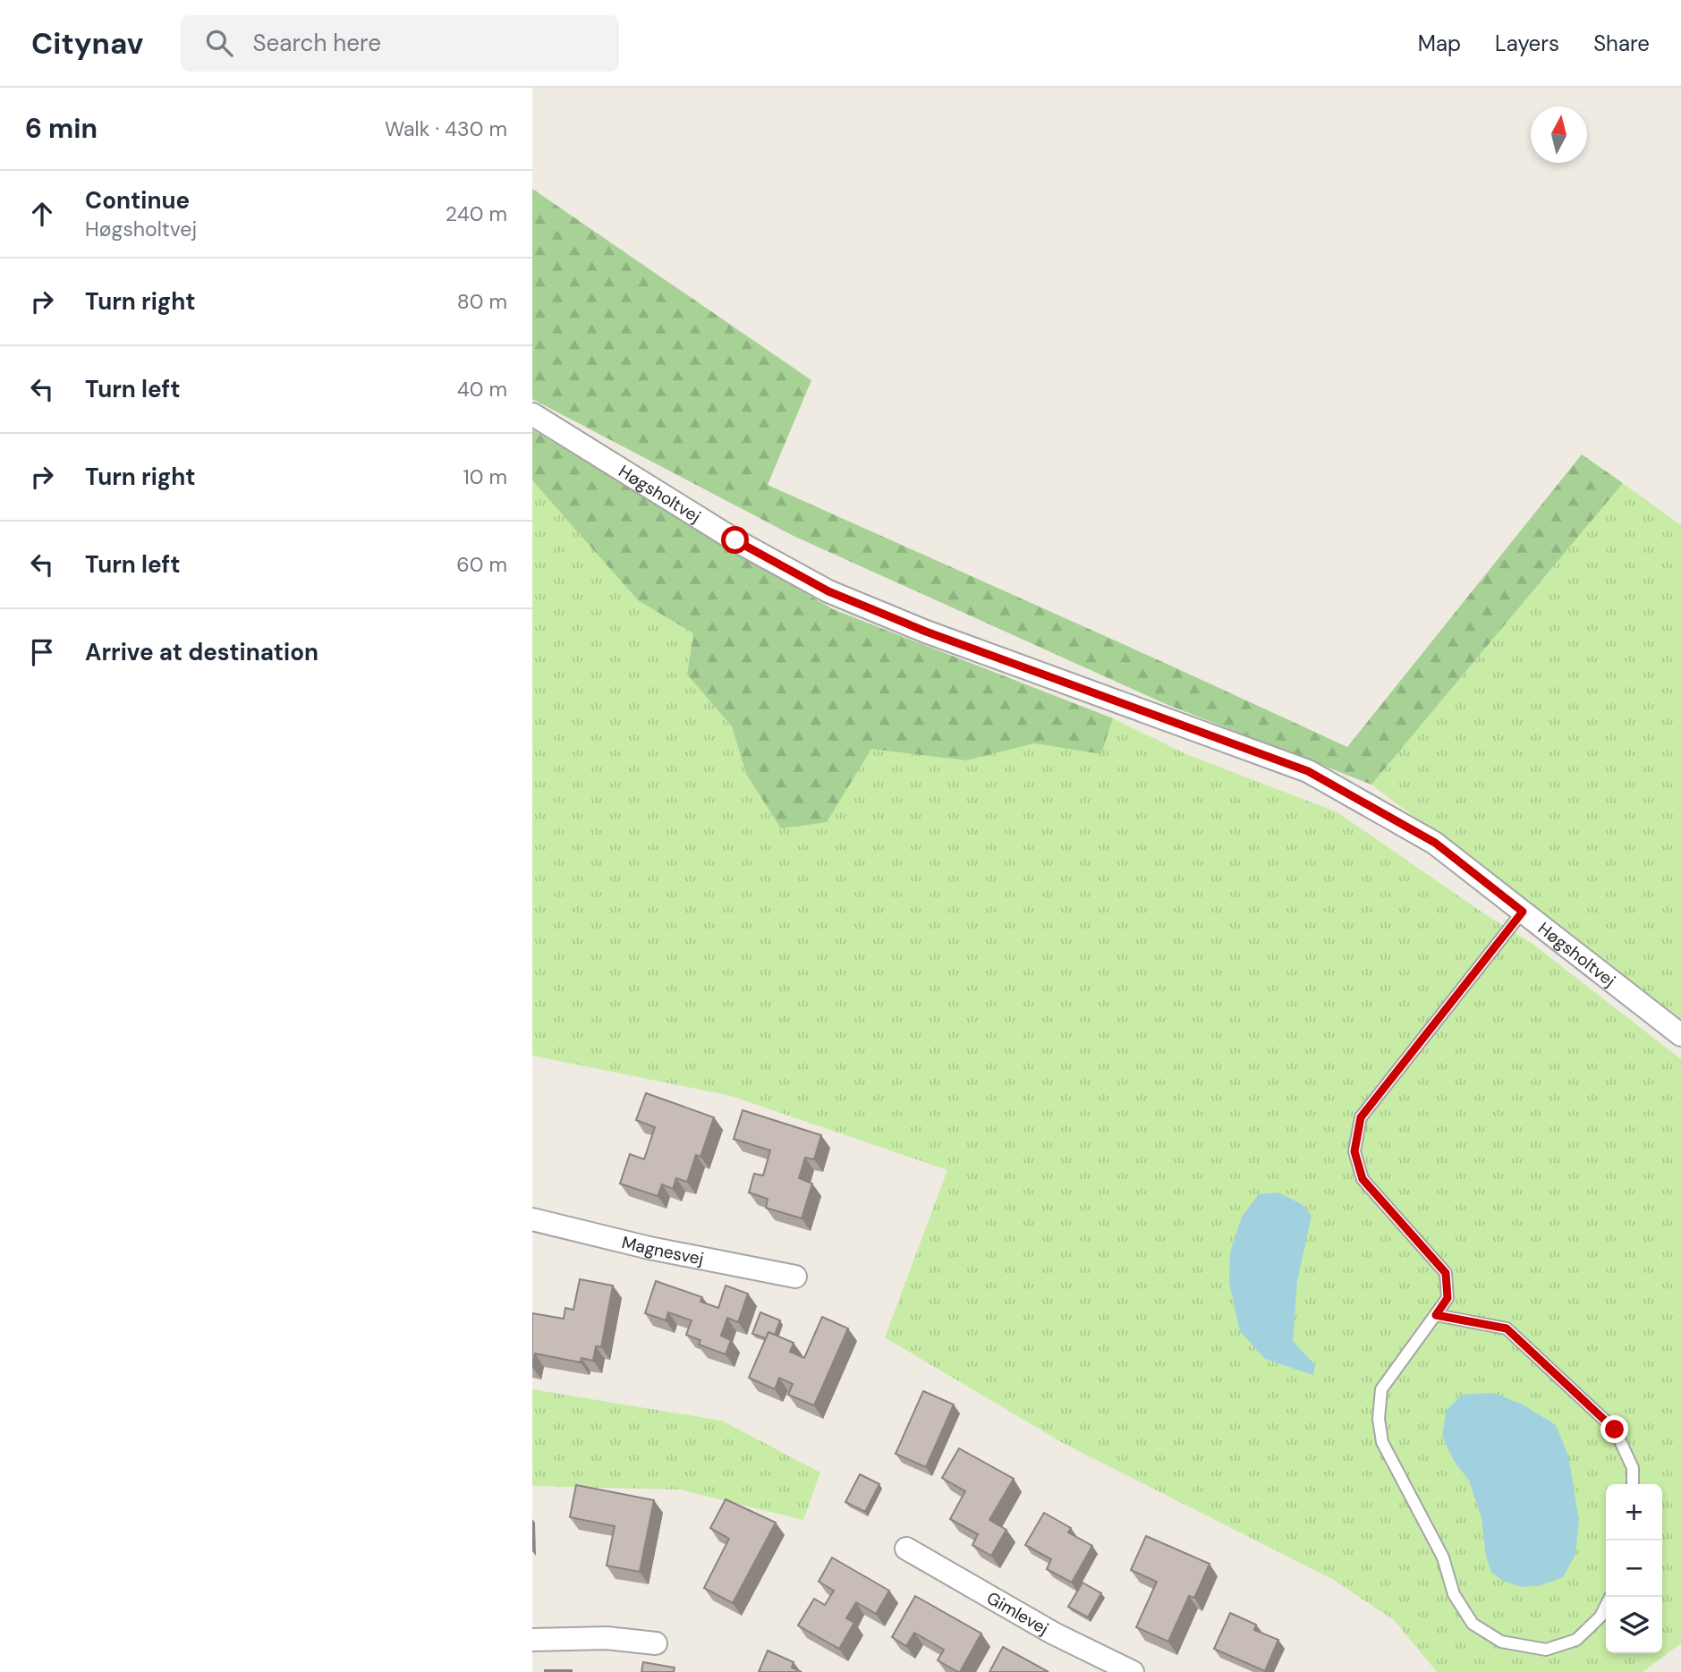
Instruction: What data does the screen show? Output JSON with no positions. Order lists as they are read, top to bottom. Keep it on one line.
{"streets":{"street":["Høgsholtvej","Magnesvej","Gimlevej"]},"north":"top","page":{"header":"Citynav","search":"Search here","nav":["Map","Layers","Share"],"heading":["6 min","Walk · 430 m"],"list":[["Continue","Høgsholtvej","240 m"],["Turn right","80 m"],["Turn left","40 m"],["Turn right","10 m"],["Turn left","60 m"],"Arrive at destination"],"map_buttons":["+","−"]}}
